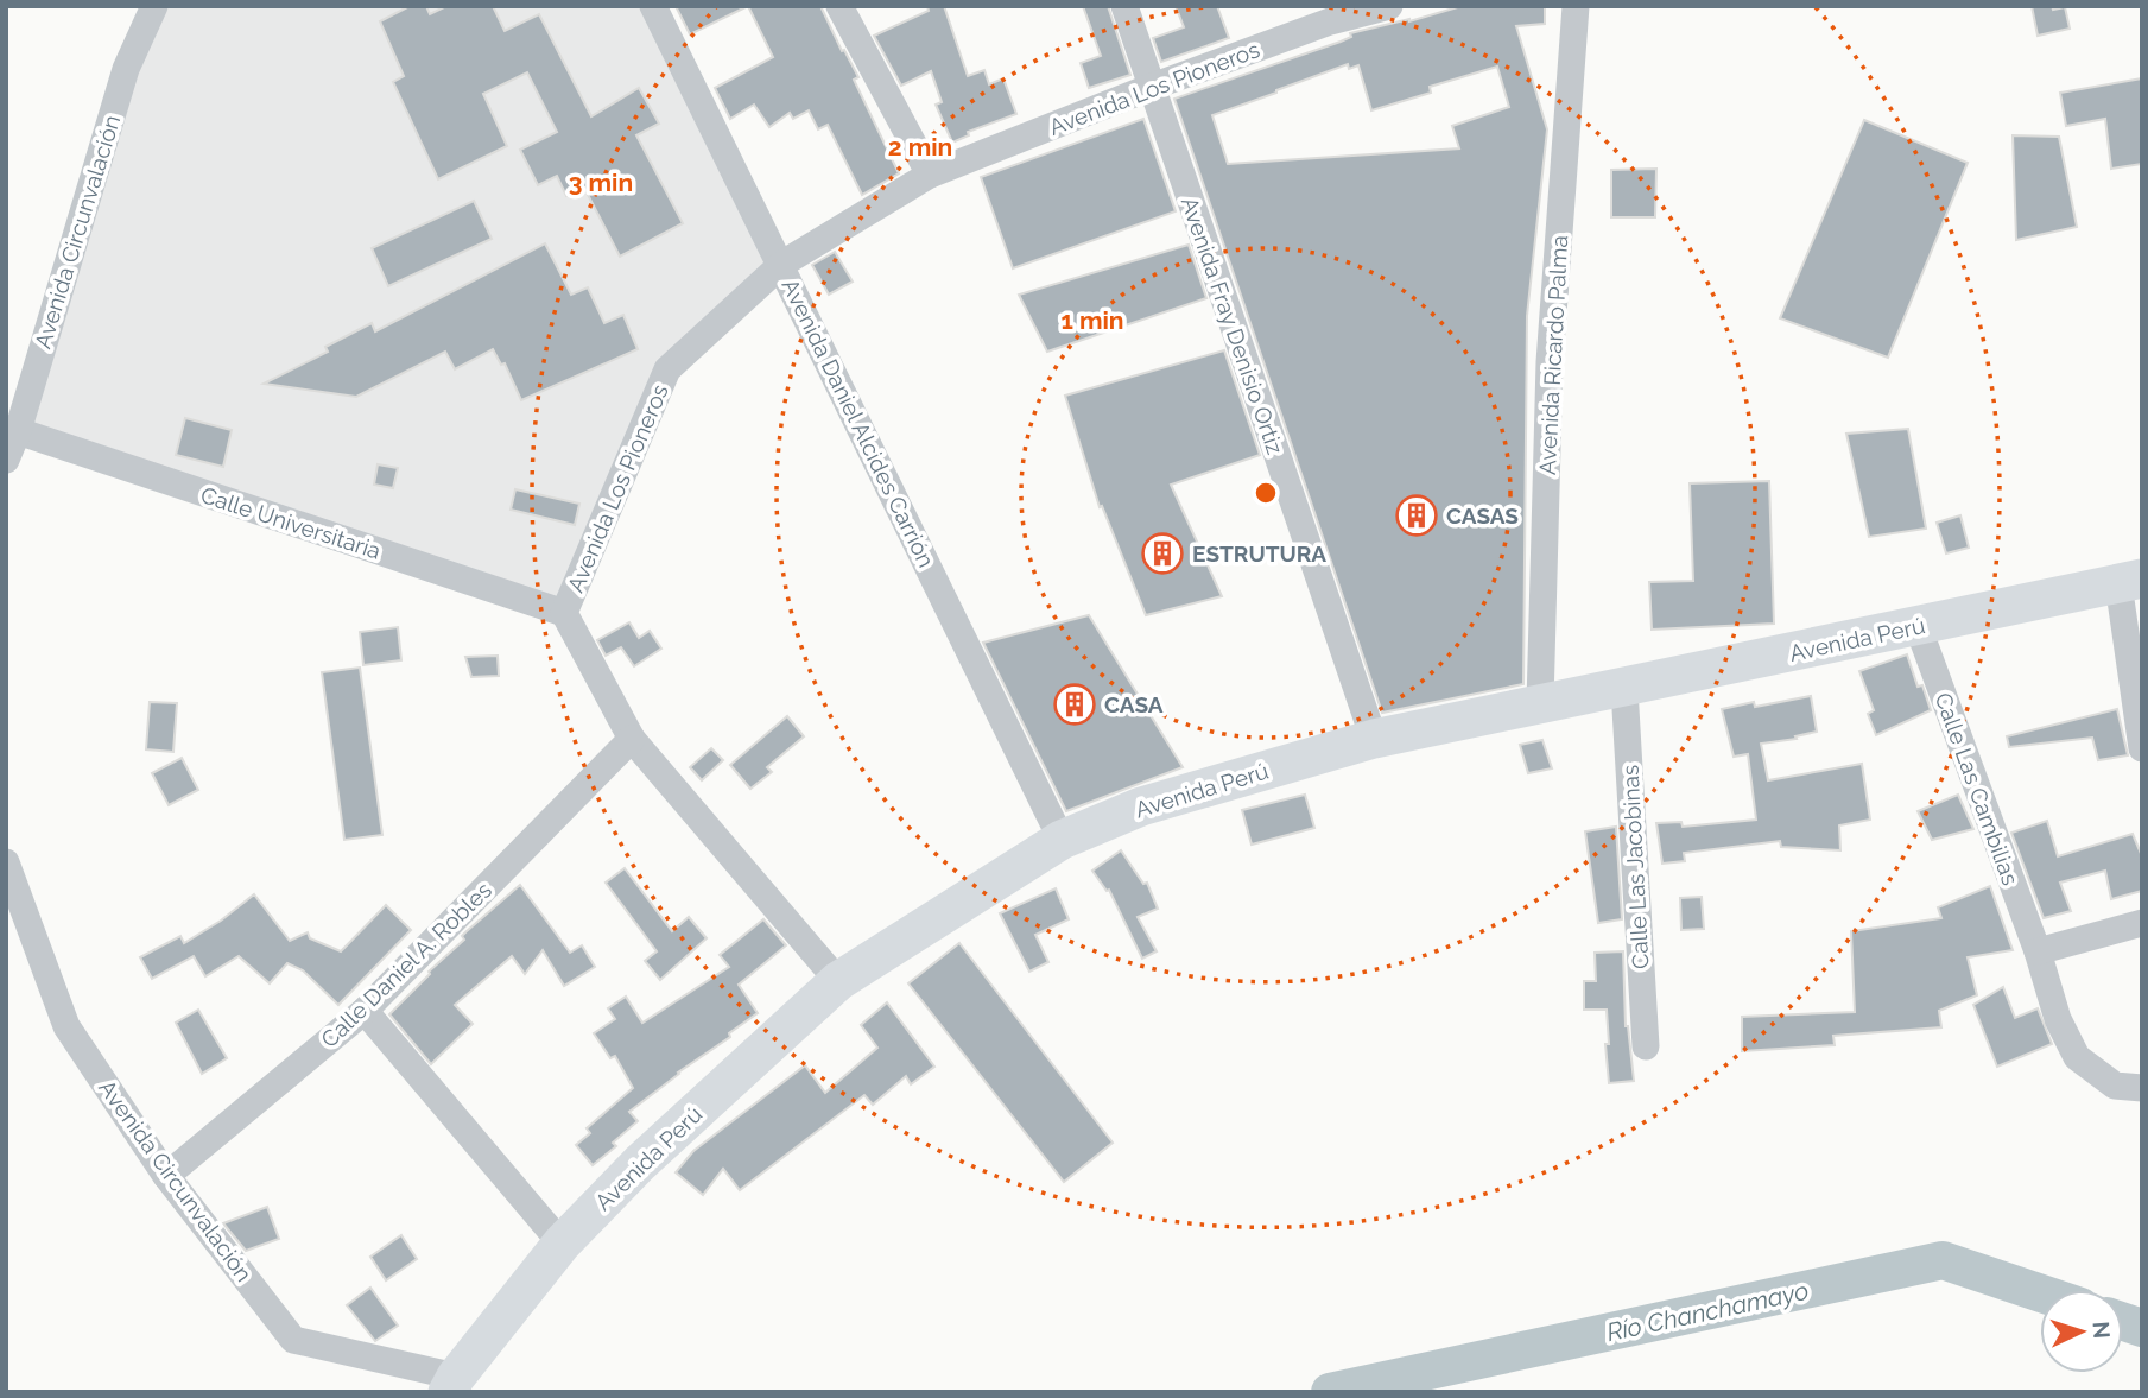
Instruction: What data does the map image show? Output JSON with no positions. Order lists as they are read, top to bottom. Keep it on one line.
{"streets":{"highway":["Avenida Perú"],"street":["Avenida Los Pioneros","Avenida Circunvalación","Avenida Fray Denisio Ortiz","Avenida Ricardo Palma","Avenida Daniel Alcides Carrión","Calle Universitaria","Calle Las Cambilias","Calle Las Jacobinas","Calle Daniel A. Robles"]},"crossings":[["Avenida Los Pioneros","Avenida Fray Denisio Ortiz"],["Avenida Los Pioneros","Avenida Daniel Alcides Carrión"],["Avenida Los Pioneros","Calle Universitaria"],["Avenida Los Pioneros","Avenida Perú"],["Avenida Los Pioneros","Calle Daniel A. Robles"],["Avenida Circunvalación","Calle Universitaria"],["Avenida Circunvalación","Avenida Perú"],["Avenida Circunvalación","Calle Daniel A. Robles"],["Avenida Fray Denisio Ortiz","Avenida Perú"],["Avenida Ricardo Palma","Avenida Perú"],["Avenida Daniel Alcides Carrión","Avenida Perú"],["Avenida Perú","Calle Las Cambilias"],["Avenida Perú","Calle Las Jacobinas"]],"water":["Río Chanchamayo"],"places":{"building":["CASAS","ESTRUTURA","CASA"]},"north":"right","rings":["2 min","3 min","1 min"]}
